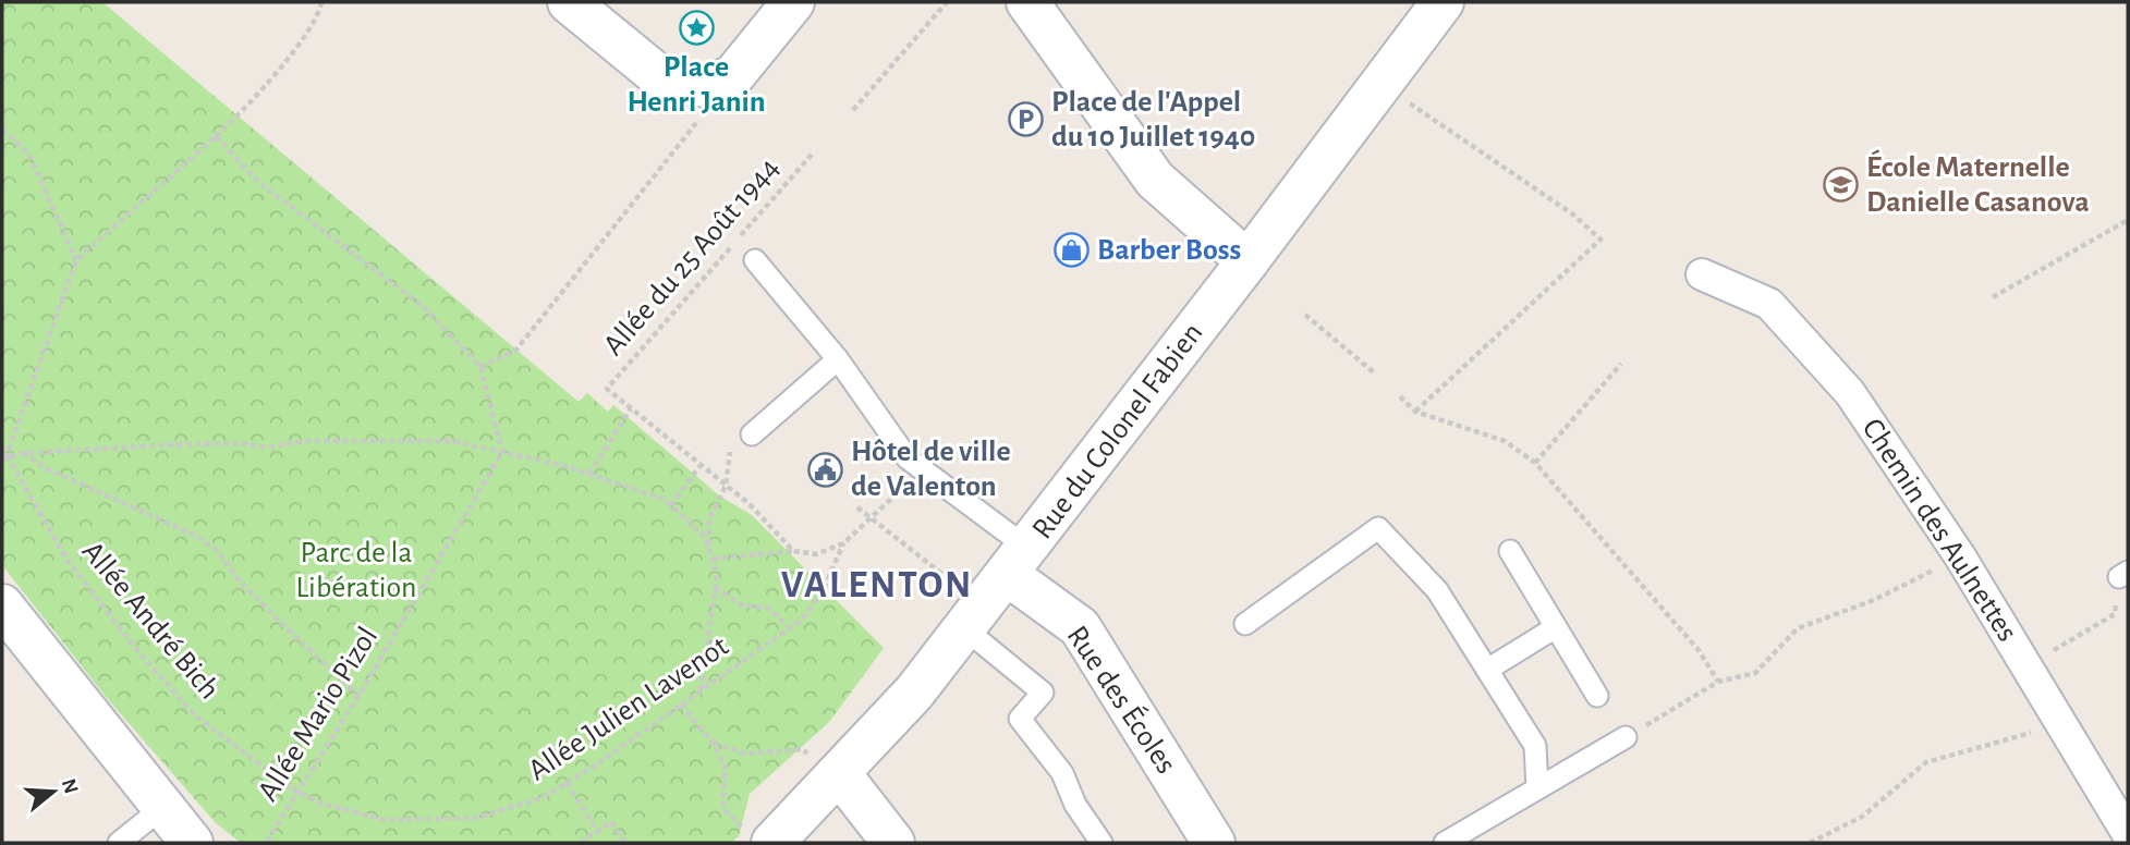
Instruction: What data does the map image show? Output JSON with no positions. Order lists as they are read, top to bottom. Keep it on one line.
{"streets":{"street":["Rue du Colonel Fabien","Chemin des Aulnettes","Rue des Écoles"],"path":["Allée du 25 Août 1944","Allée André Bich","Allée Julien Lavenot","Allée Mario Pizol"]},"crossings":[["Rue du Colonel Fabien","Rue des Écoles"],["Allée André Bich","Allée Julien Lavenot"],["Allée André Bich","Allée Mario Pizol"],["Allée Julien Lavenot","Allée Mario Pizol"]],"districts":["VALENTON"],"parks":["Parc de la Libération"],"places":{"place":["Place Henri Janin"],"parking":["Place de l'Appel du 10 Juillet 1940"],"school or university":["École Maternelle Danielle Casanova"],"shop":["Barber Boss"],"public building":["Hôtel de ville de Valenton"]},"north":"right"}
